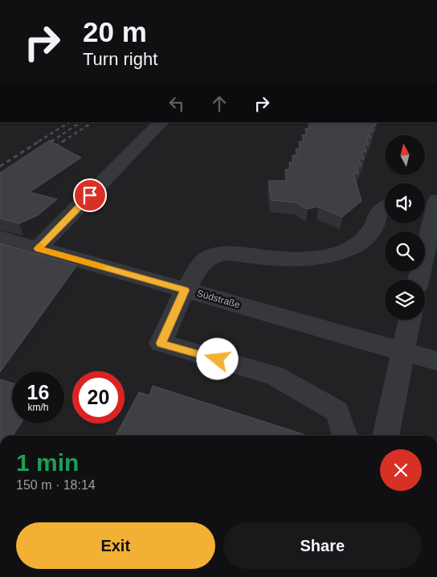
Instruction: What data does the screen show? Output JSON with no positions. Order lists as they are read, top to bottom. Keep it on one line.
{"streets":{"street":["Südstraße"]},"north":"top","page":{"turn":["20 m","Turn right"],"speed":"16 km/h","limit":"20","heading":["1 min","150 m · 18:14"],"buttons":["Exit","Share"]}}
